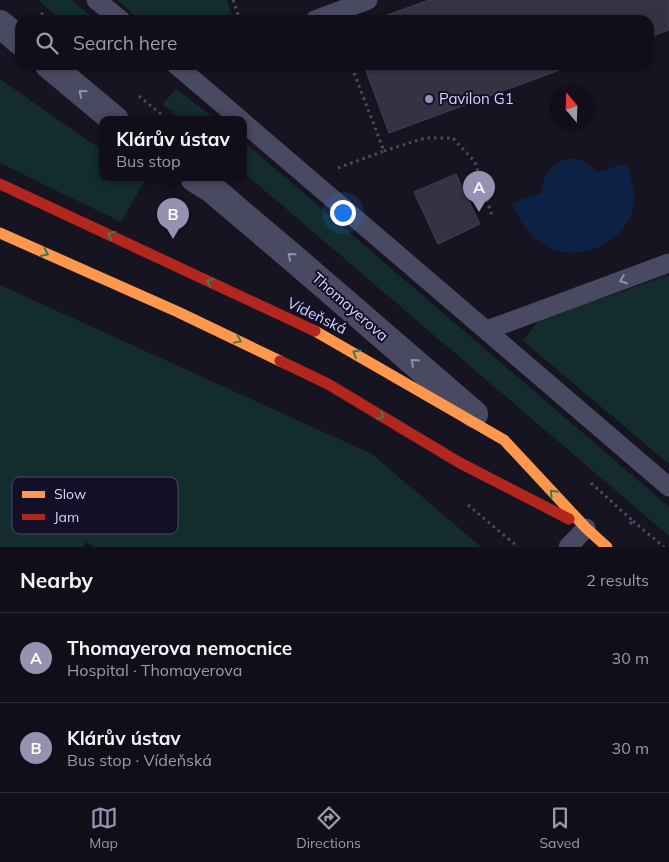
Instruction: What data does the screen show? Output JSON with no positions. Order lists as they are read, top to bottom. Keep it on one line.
{"streets":{"main road":["Vídeňská"],"street":["Thomayerova"]},"crossings":[["Thomayerova","Vídeňská"]],"one_way":["Thomayerova"],"places":["Pavilon G1"],"legend":["Slow","Jam"],"north":"top","page":{"search":"Search here","popup":["Klárův ústav","Bus stop"],"pins":["A","B"],"heading":["Nearby","2 results"],"list":[{"mark":"A","name":"Thomayerova nemocnice","note":"Hospital · Thomayerova","value":"30 m"},{"mark":"B","name":"Klárův ústav","note":"Bus stop · Vídeňská","value":"30 m"}],"nav":["Map","Directions","Saved"]}}
